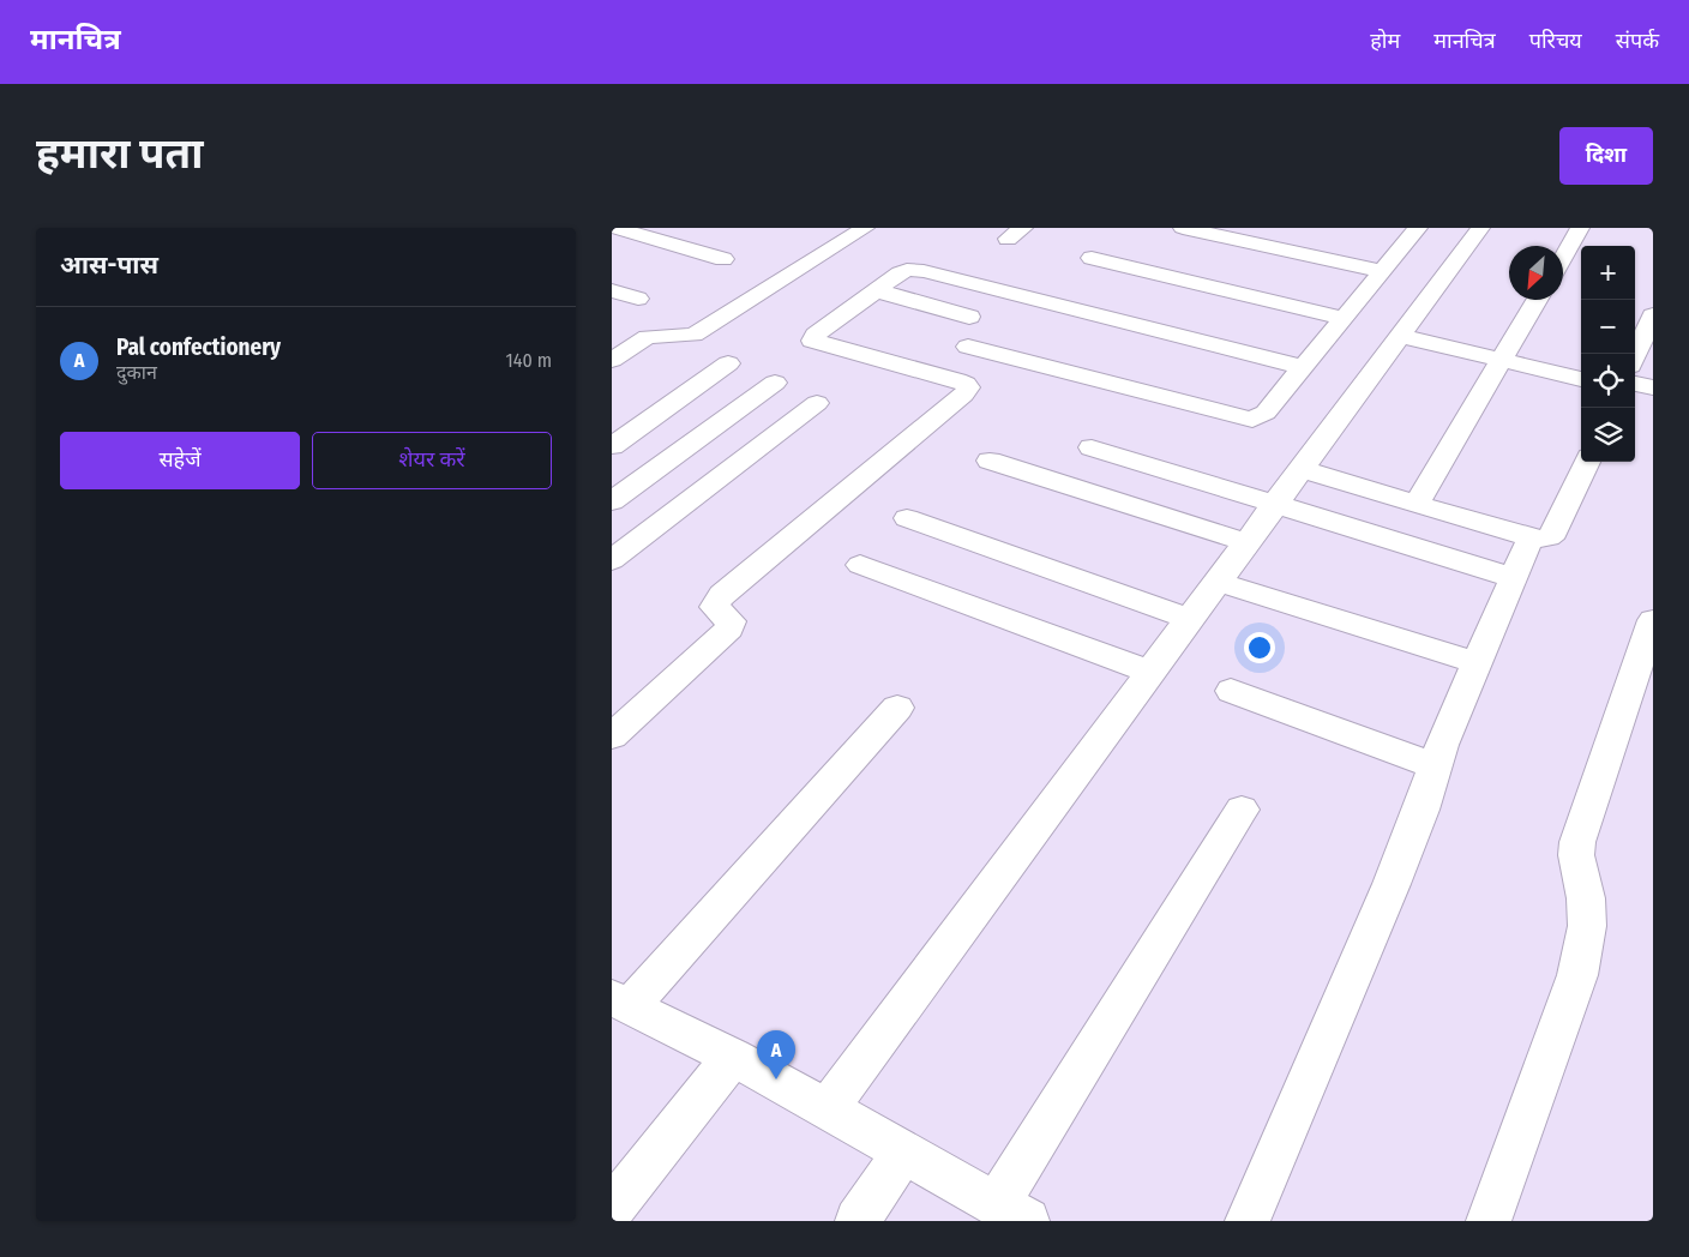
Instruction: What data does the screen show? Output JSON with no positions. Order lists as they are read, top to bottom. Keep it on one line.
{"north":"bottom left","page":{"header":"मानचित्र","nav":["होम","मानचित्र","परिचय","संपर्क"],"buttons":["दिशा",["सहेजें","शेयर करें"]],"title":"हमारा पता","heading":"आस-पास","map_buttons":["+","−"],"list":[{"mark":"A","name":"Pal confectionery","note":"दुकान","value":"140 m"}],"pins":"A"}}
